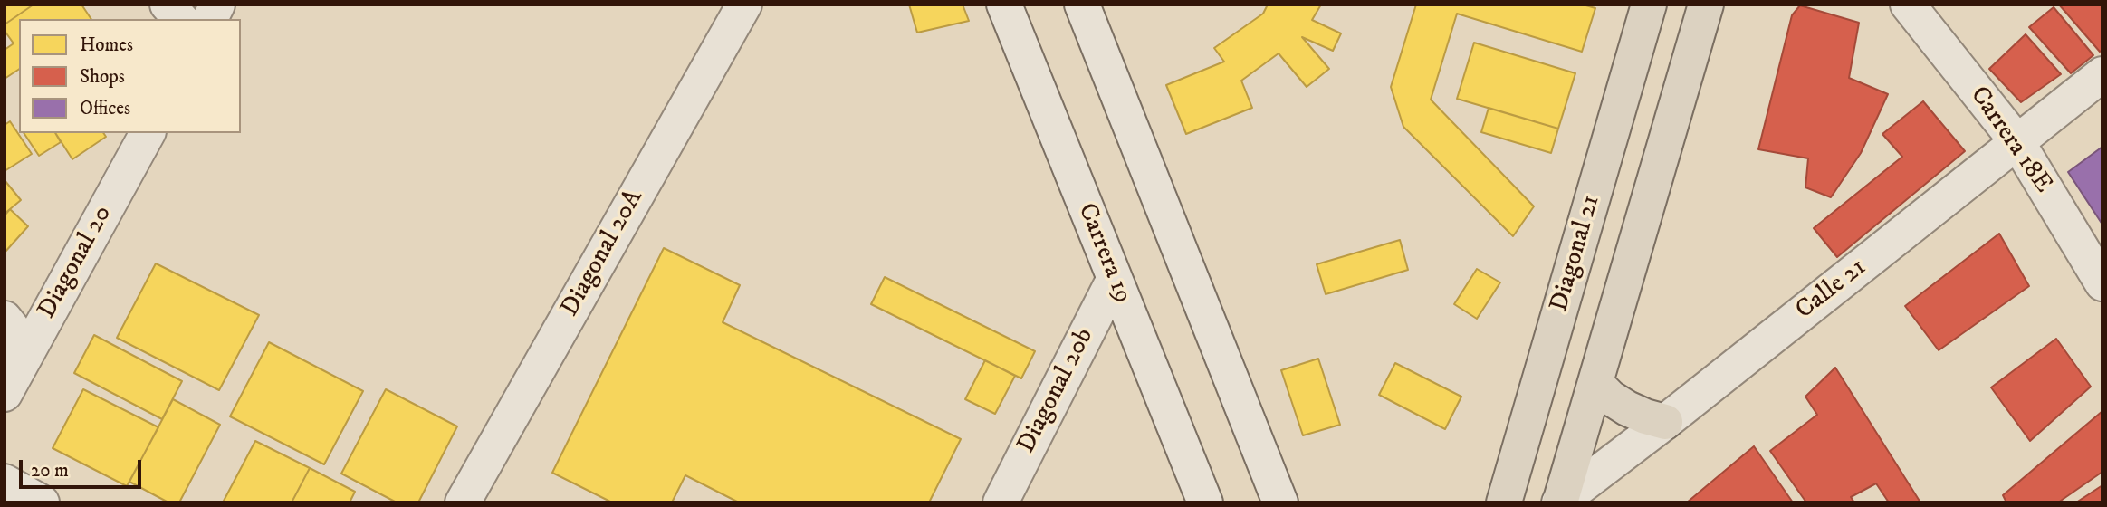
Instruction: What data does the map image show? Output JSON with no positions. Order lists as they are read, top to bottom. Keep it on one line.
{"streets":{"highway":["Diagonal 21"],"street":["Carrera 18E","Diagonal 20A","Carrera 19","Diagonal 20","Calle 21","Diagonal 20b"]},"crossings":[["Carrera 18E","Calle 21"],["Carrera 19","Diagonal 20b"]],"legend":["Homes","Shops","Offices"],"scale_bar":"20 m"}
